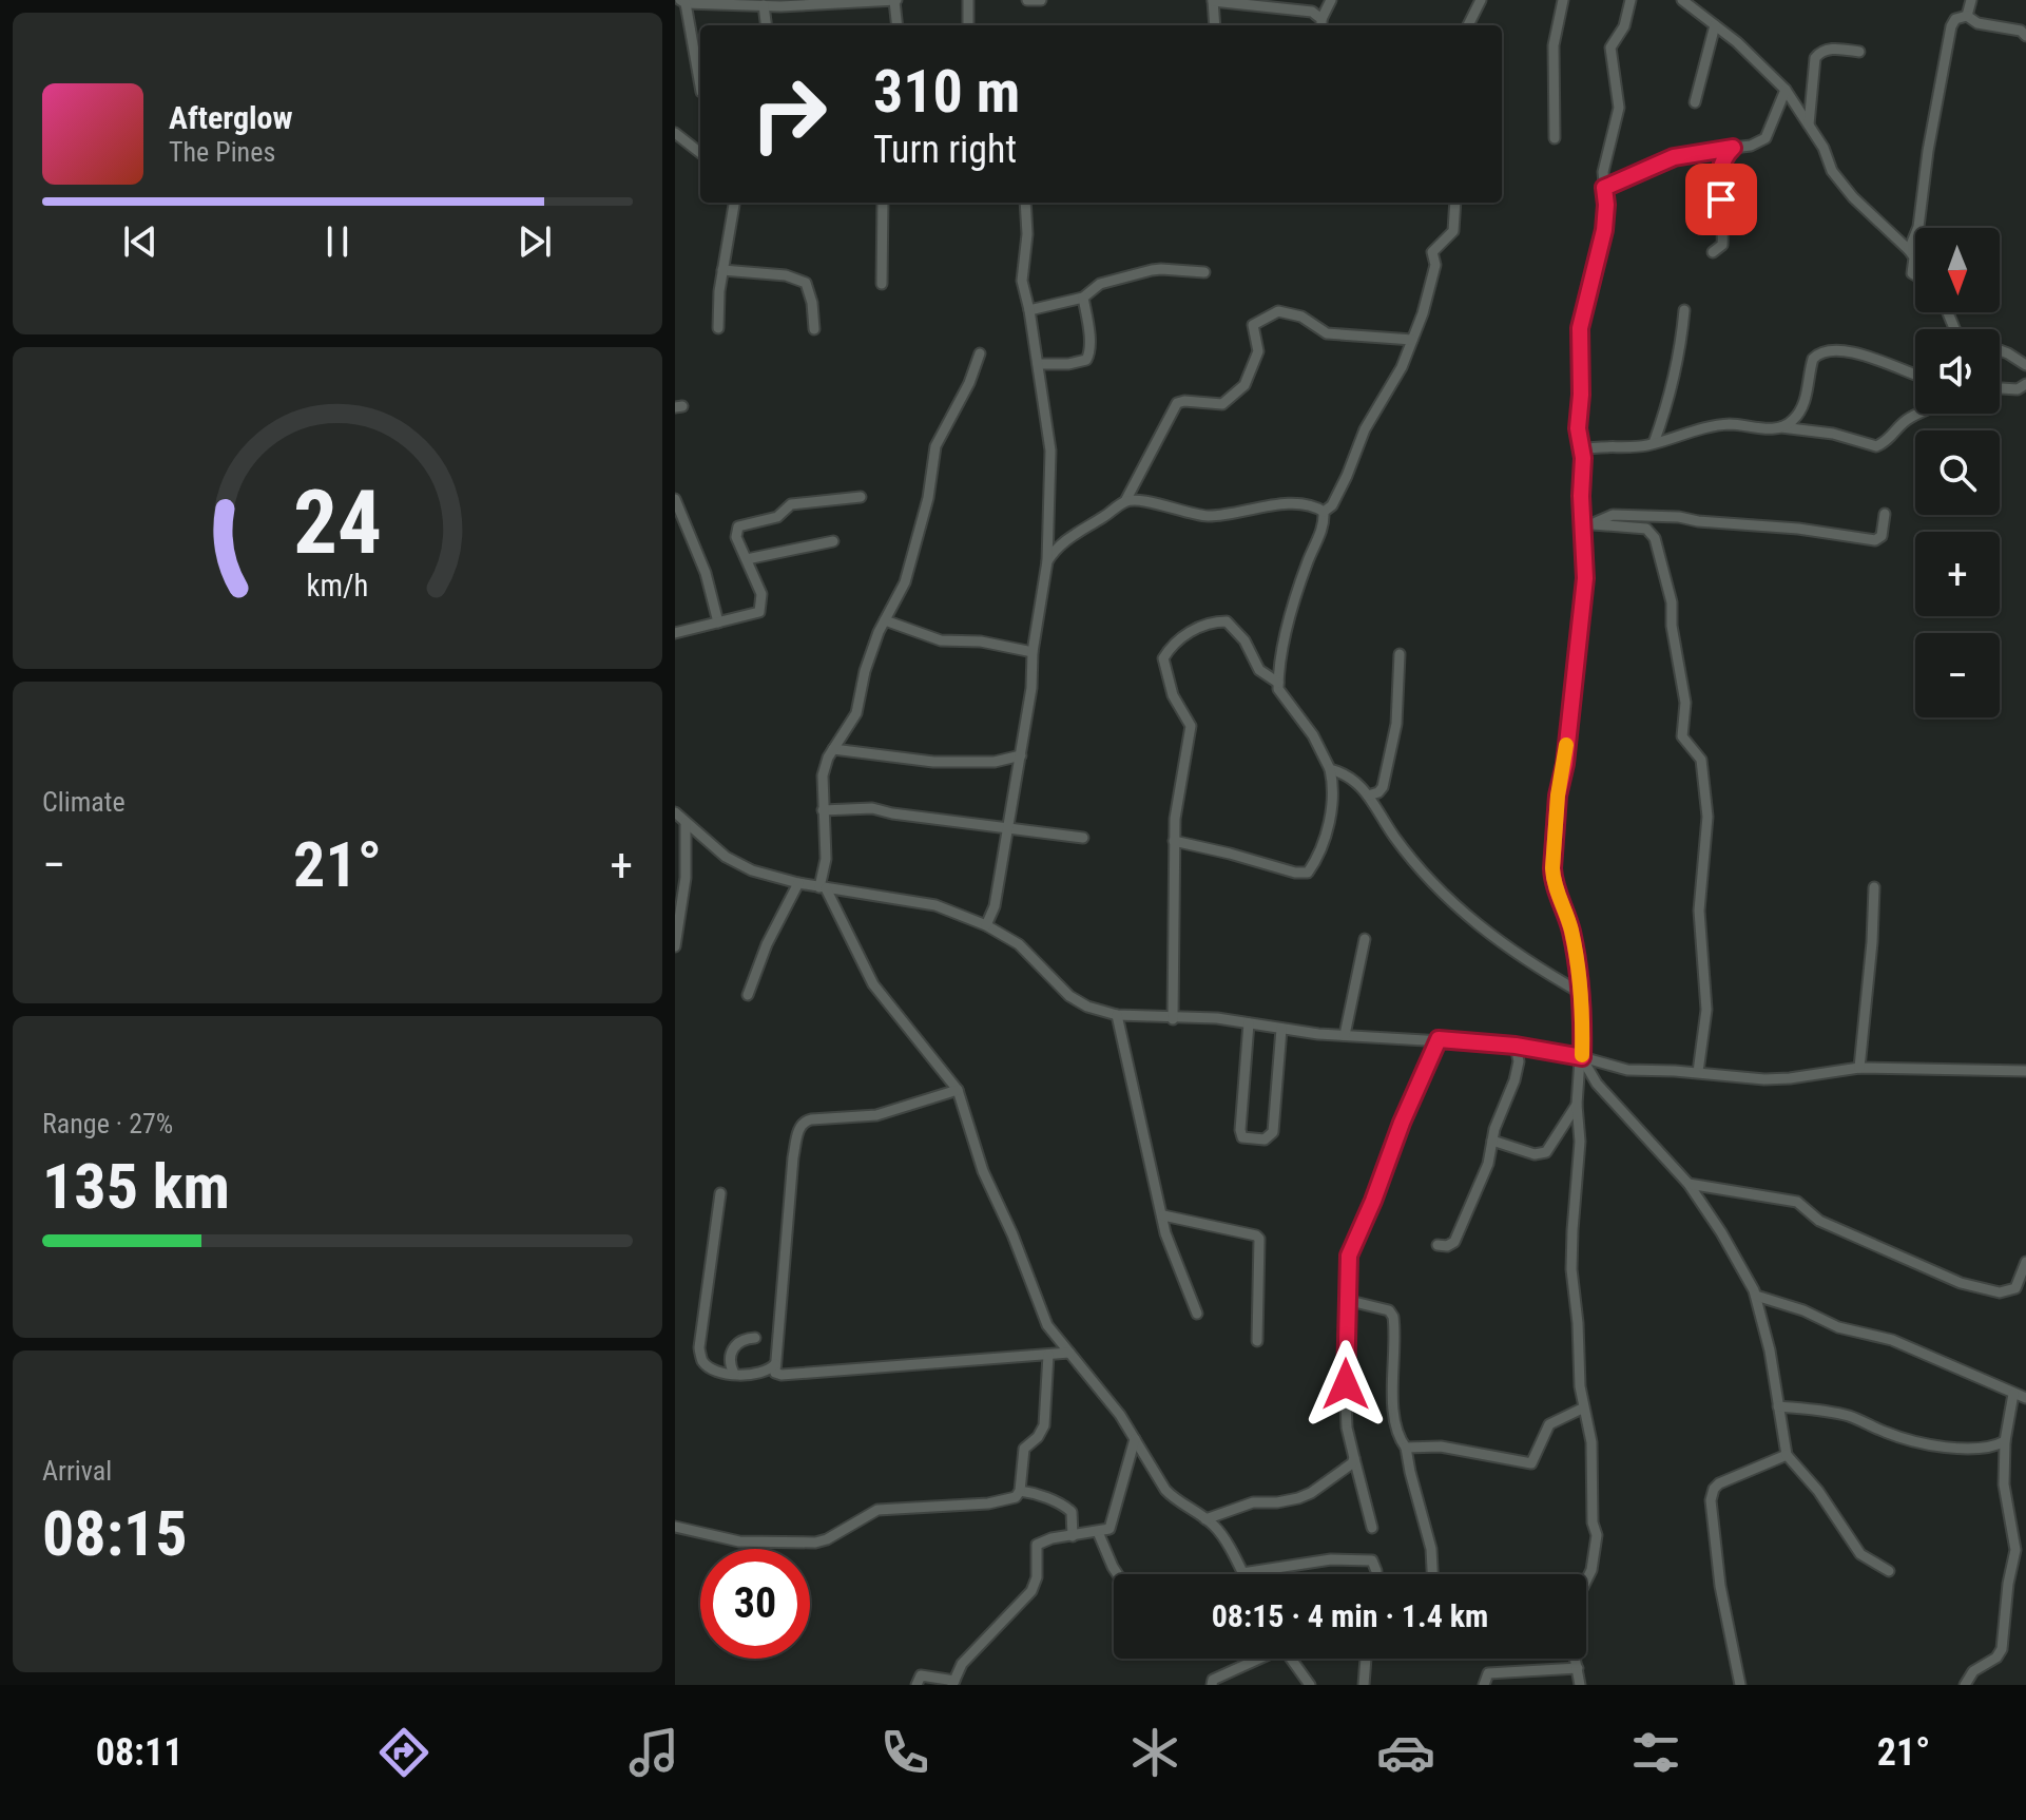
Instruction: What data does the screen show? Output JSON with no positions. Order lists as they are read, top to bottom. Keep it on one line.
{"north":"bottom","page":{"turn":["310 m","Turn right"],"song":["Afterglow","The Pines"],"map_buttons":["+","−"],"tile":["Climate",["Range · 27%","135 km"],["Arrival","08:15"]],"heat":["−","21°","+"],"limit":"30","trip":"08:15 · 4 min · 1.4 km","tabs":["08:11","21°"],"gauge":["24","km/h"]}}
